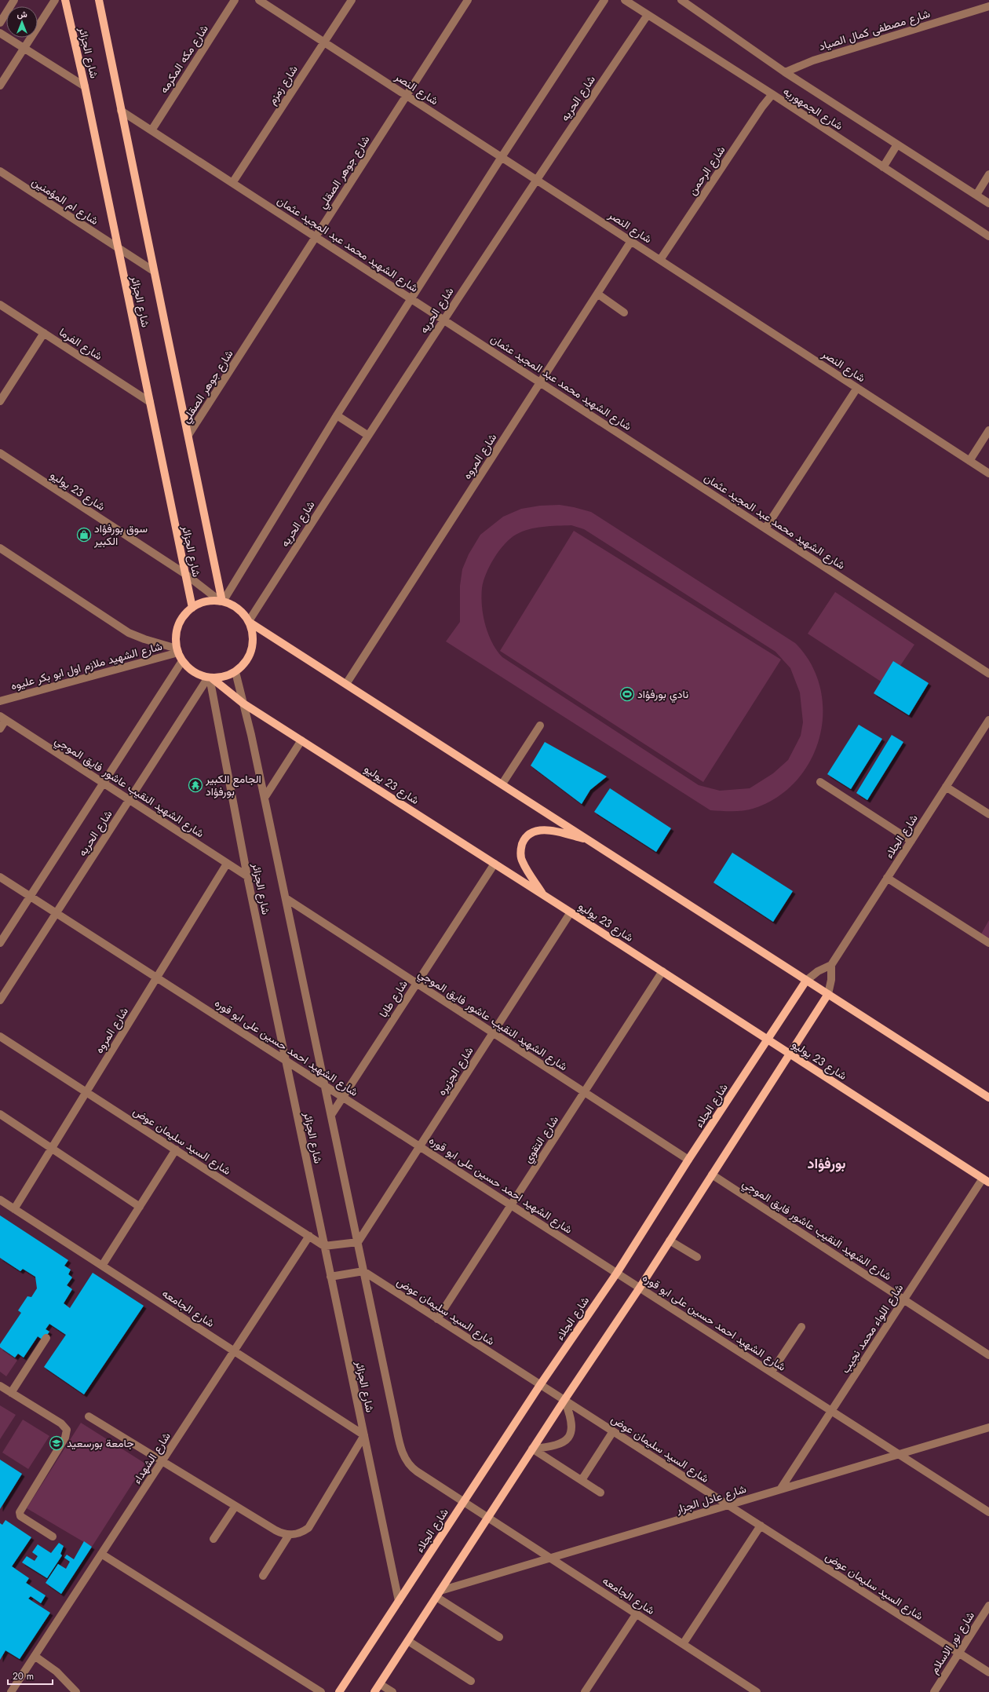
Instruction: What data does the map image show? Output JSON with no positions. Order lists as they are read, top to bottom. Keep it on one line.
{"streets":{"main road":["شارع الجزائر","شارع 23 يوليو","شارع الجلاء"],"street":["شارع مصطفى كمال الصياد","شارع مكه المكرمه","شارع زمزم","شارع النصر","شارع الحريه","شارع الجمهوريه","شارع الرحمن","شارع جوهر الصقلي","شارع ام المؤمنين","شارع الشهيد محمد عبد المجيد عثمان","شارع الفرما","شارع المروه","شارع الشهيد ملازم اول ابو بكر عليوه","شارع الشهيد النقيب عاشور فايق الموجي","شارع طابا","شارع الشهيد احمد حسين على ابو قوره","شارع الجزيره","شارع التقوي","شارع السيد سليمان عوض","شارع الجامعه","شارع اللواء محمد نجيب","شارع الشهداء","شارع عادل الجزار","شارع نور الاسلام"]},"crossings":[["شارع مصطفى كمال الصياد","شارع الجمهوريه"],["شارع الجزائر","شارع الحريه"],["شارع الجزائر","شارع جوهر الصقلي"],["شارع الجزائر","شارع ام المؤمنين"],["شارع الجزائر","شارع الشهيد محمد عبد المجيد عثمان"],["شارع الجزائر","شارع الفرما"],["شارع الجزائر","شارع 23 يوليو"],["شارع الجزائر","شارع الشهيد ملازم اول ابو بكر عليوه"],["شارع الجزائر","شارع الشهيد النقيب عاشور فايق الموجي"],["شارع الجزائر","شارع الجلاء"],["شارع الجزائر","شارع طابا"],["شارع الجزائر","شارع الشهيد احمد حسين على ابو قوره"],["شارع الجزائر","شارع الجزيره"],["شارع الجزائر","شارع السيد سليمان عوض"],["شارع الجزائر","شارع الجامعه"],["شارع مكه المكرمه","شارع الشهيد محمد عبد المجيد عثمان"],["شارع زمزم","شارع النصر"],["شارع زمزم","شارع الشهيد محمد عبد المجيد عثمان"],["شارع النصر","شارع الحريه"],["شارع النصر","شارع الرحمن"],["شارع النصر","شارع جوهر الصقلي"],["شارع النصر","شارع المروه"],["شارع الحريه","شارع الجمهوريه"],["شارع الحريه","شارع الشهيد محمد عبد المجيد عثمان"],["شارع الحريه","شارع 23 يوليو"],["شارع الحريه","شارع الشهيد ملازم اول ابو بكر عليوه"],["شارع الحريه","شارع الشهيد النقيب عاشور فايق الموجي"],["شارع الحريه","شارع الشهيد احمد حسين على ابو قوره"],["شارع الجمهوريه","شارع الرحمن"],["شارع جوهر الصقلي","شارع الشهيد محمد عبد المجيد عثمان"],["شارع الشهيد محمد عبد المجيد عثمان","شارع المروه"],["شارع المروه","شارع الشهيد النقيب عاشور فايق الموجي"],["شارع المروه","شارع الشهيد احمد حسين على ابو قوره"],["شارع المروه","شارع السيد سليمان عوض"],["شارع المروه","شارع الجامعه"],["شارع 23 يوليو","شارع الشهيد ملازم اول ابو بكر عليوه"],["شارع 23 يوليو","شارع الجلاء"],["شارع 23 يوليو","شارع طابا"],["شارع 23 يوليو","شارع الجزيره"],["شارع 23 يوليو","شارع التقوي"],["شارع 23 يوليو","شارع اللواء محمد نجيب"],["شارع الشهيد النقيب عاشور فايق الموجي","شارع الجلاء"],["شارع الشهيد النقيب عاشور فايق الموجي","شارع طابا"],["شارع الشهيد النقيب عاشور فايق الموجي","شارع الجزيره"],["شارع الشهيد النقيب عاشور فايق الموجي","شارع التقوي"],["شارع الشهيد النقيب عاشور فايق الموجي","شارع اللواء محمد نجيب"],["شارع الجلاء","شارع الشهيد احمد حسين على ابو قوره"],["شارع الجلاء","شارع السيد سليمان عوض"],["شارع طابا","شارع الشهيد احمد حسين على ابو قوره"],["شارع الشهيد احمد حسين على ابو قوره","شارع الجزيره"],["شارع الشهيد احمد حسين على ابو قوره","شارع التقوي"],["شارع الشهيد احمد حسين على ابو قوره","شارع اللواء محمد نجيب"],["شارع الشهيد احمد حسين على ابو قوره","شارع عادل الجزار"],["شارع التقوي","شارع السيد سليمان عوض"],["شارع السيد سليمان عوض","شارع الشهداء"],["شارع السيد سليمان عوض","شارع عادل الجزار"],["شارع السيد سليمان عوض","شارع نور الاسلام"],["شارع الجامعه","شارع الشهداء"],["شارع الجامعه","شارع عادل الجزار"],["شارع اللواء محمد نجيب","شارع عادل الجزار"]],"districts":["بورفؤاد"],"places":{"shop":["سوق بورفؤاد الكبير"],"sports":["نادي بورفؤاد"],"temple":["الجامع الكبير بورفؤاد"],"school or university":["جامعة بورسعيد"]},"scale_bar":"20 m","north":"top"}
